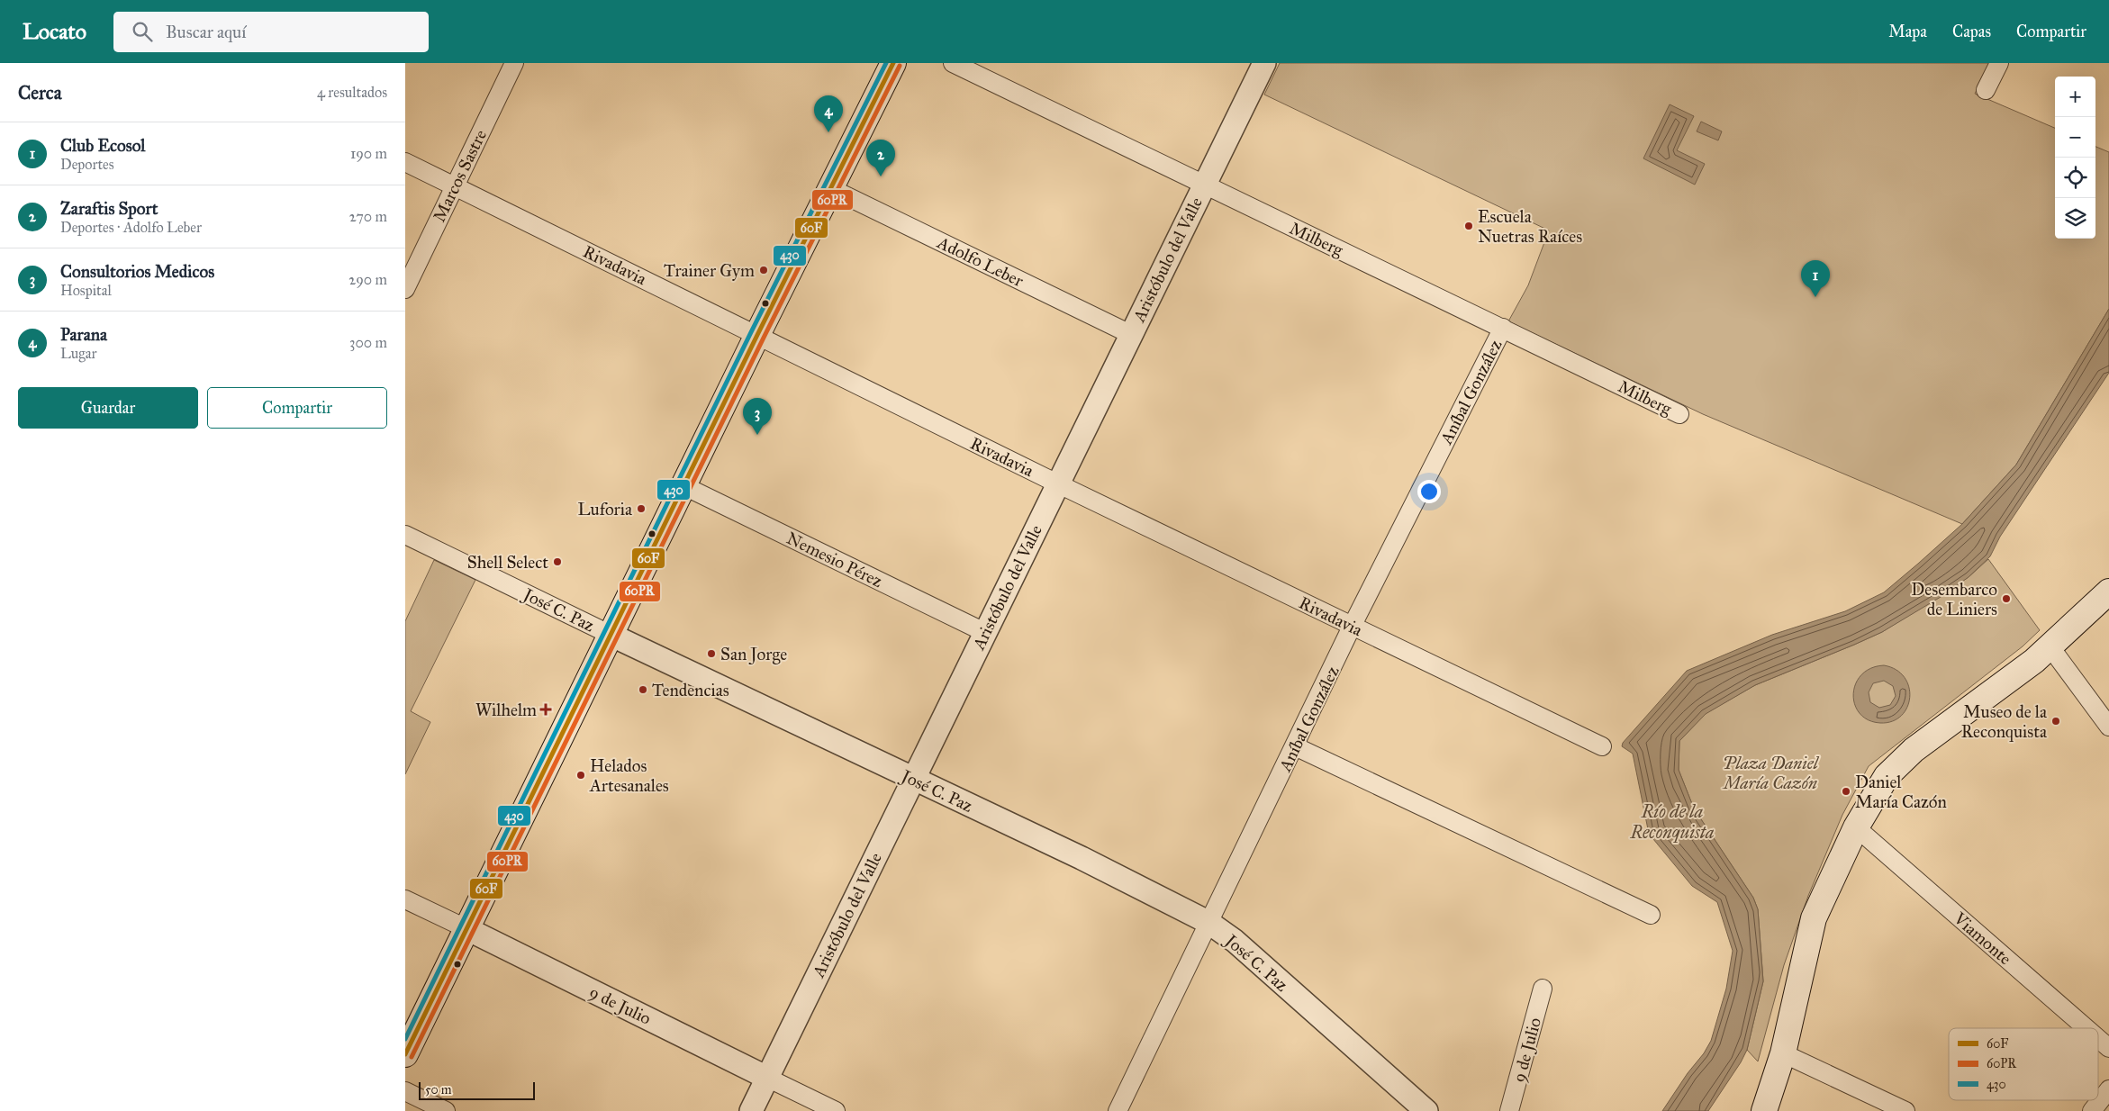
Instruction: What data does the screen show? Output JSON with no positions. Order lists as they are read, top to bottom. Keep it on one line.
{"streets":{"street":["Marcos Sastre","Milberg","Aristóbulo del Valle","Adolfo Leber","Rivadavia","Aníbal González","Nemesio Pérez","José C. Paz","Viamonte","9 de Julio"]},"crossings":[["Marcos Sastre","Rivadavia"],["Milberg","Aristóbulo del Valle"],["Milberg","Aníbal González"],["Aristóbulo del Valle","Adolfo Leber"],["Aristóbulo del Valle","Rivadavia"],["Aristóbulo del Valle","Nemesio Pérez"],["Aristóbulo del Valle","José C. Paz"],["Aristóbulo del Valle","9 de Julio"],["Rivadavia","Aníbal González"],["Aníbal González","José C. Paz"]],"water":["Río de la Reconquista"],"parks":["Plaza Daniel María Cazón"],"places":{"other":["Escuela Nuetras Raíces","Trainer Gym","Luforia","Shell Select","Desembarco de Liniers","San Jorge","Tendencias","Museo de la Reconquista","Helados Artesanales","Daniel María Cazón"],"health":["Wilhelm"]},"lines":["transit line 60F","transit line 430","transit line 60PR"],"legend":["60F","60PR","430"],"scale_bar":"50 m","page":{"header":"Locato","search":"Buscar aquí","nav":["Mapa","Capas","Compartir"],"heading":["Cerca","4 resultados"],"map_buttons":["+","−"],"pins":["4","2","1","3"],"list":[{"mark":"1","name":"Club Ecosol","note":"Deportes","value":"190 m"},{"mark":"2","name":"Zaraftis Sport","note":"Deportes · Adolfo Leber","value":"270 m"},{"mark":"3","name":"Consultorios Medicos","note":"Hospital","value":"290 m"},{"mark":"4","name":"Parana","note":"Lugar","value":"300 m"}],"buttons":["Guardar","Compartir"],"scale":"50 m"}}
